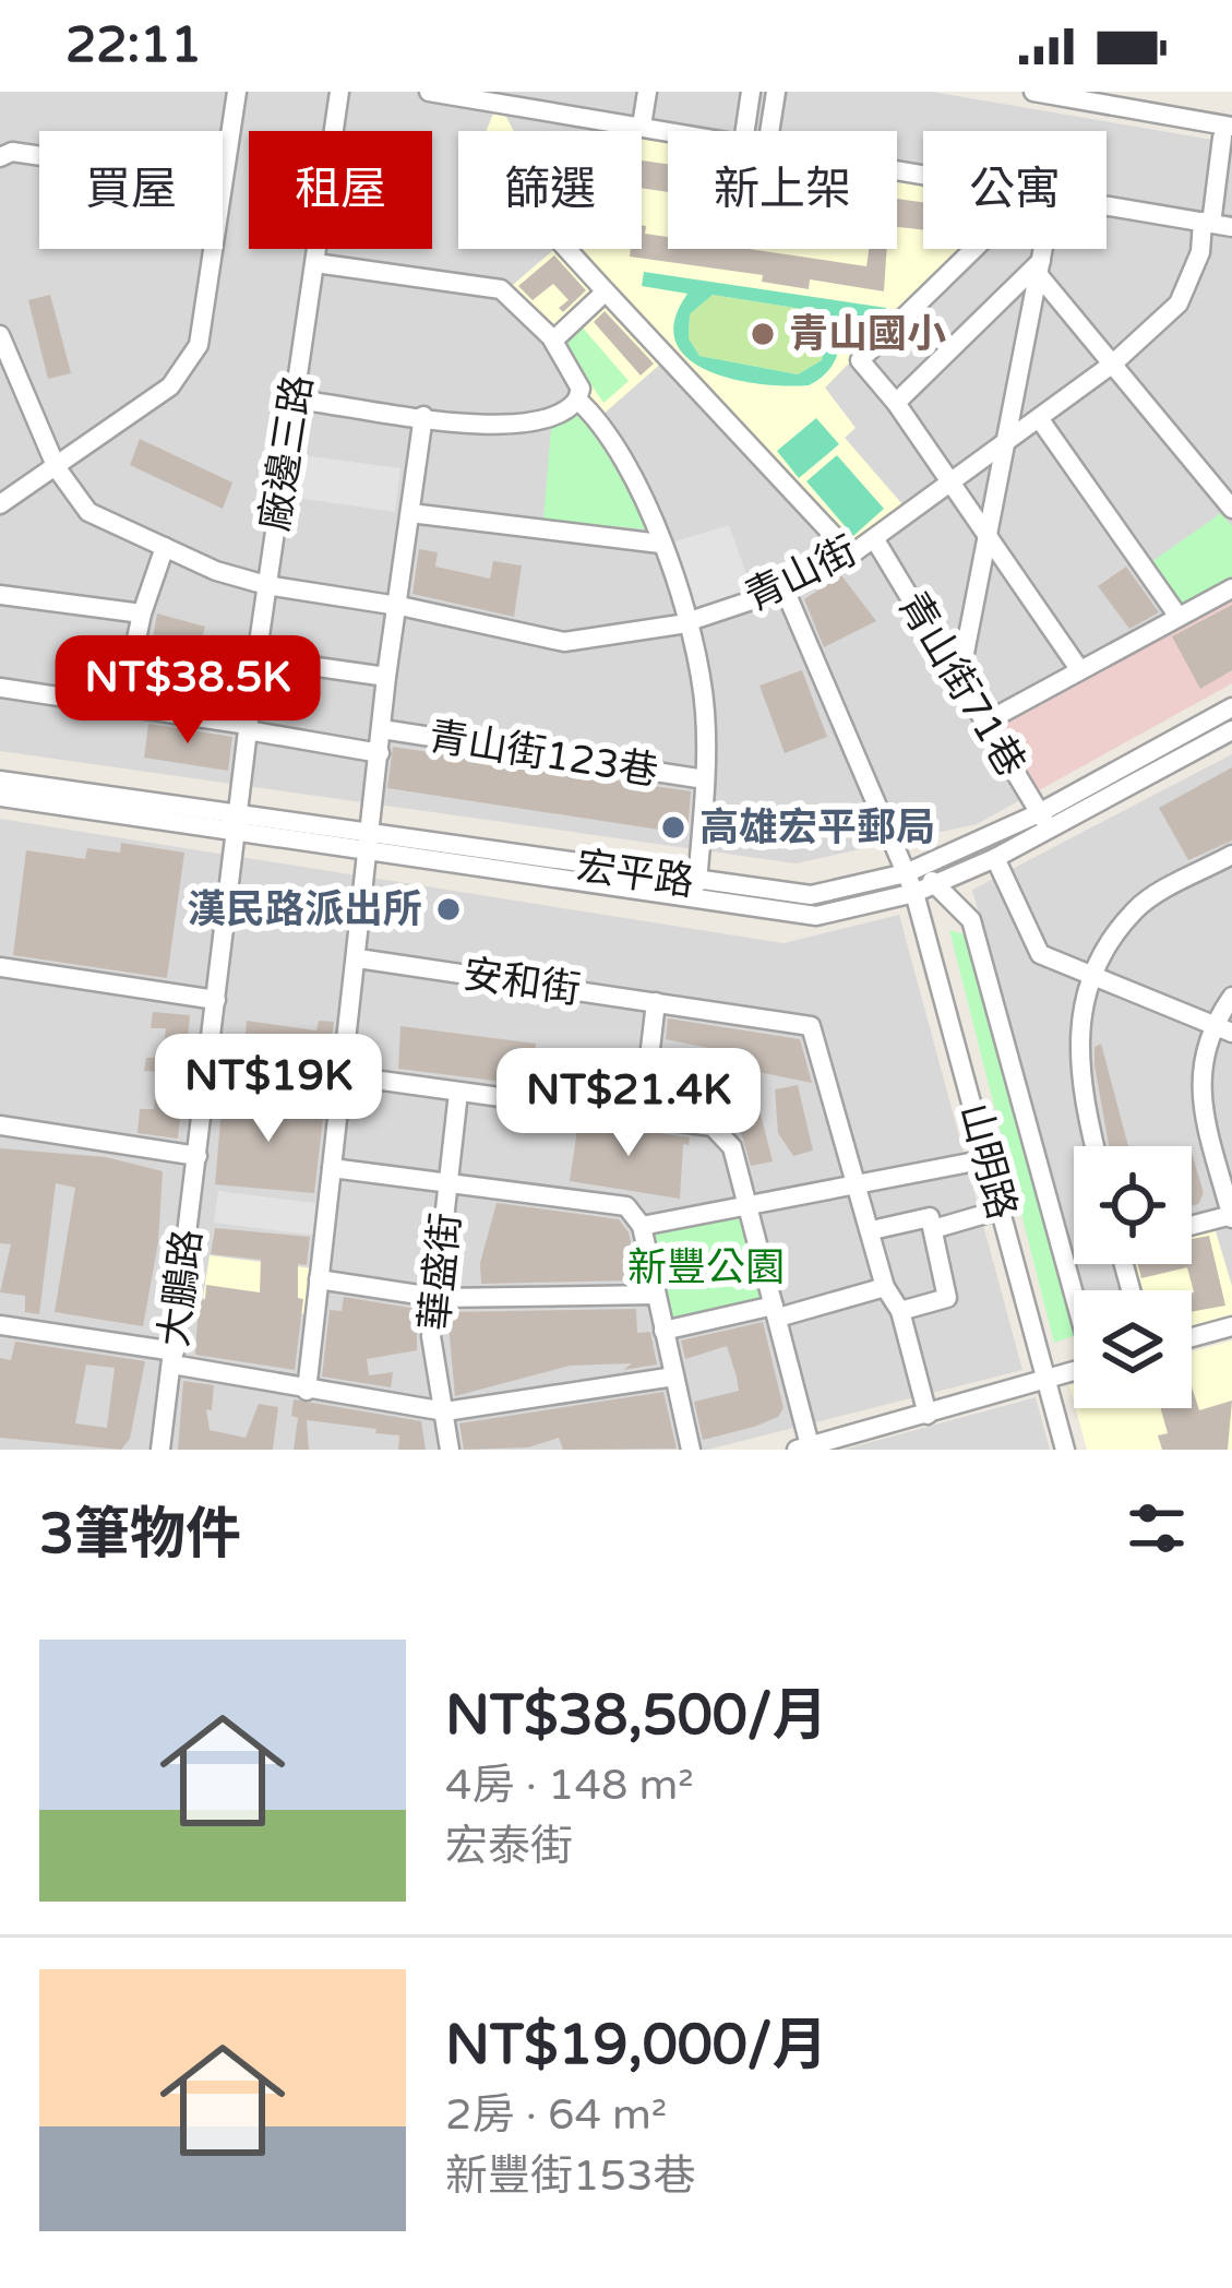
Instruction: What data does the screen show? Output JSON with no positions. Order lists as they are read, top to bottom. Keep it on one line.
{"streets":{"street":["廠邊三路","青山街","青山街71巷","青山街123巷","宏平路","安和街","山明路","華盛街","大鵬路"]},"crossings":[["廠邊三路","青山街"],["廠邊三路","宏平路"],["廠邊三路","大鵬路"],["青山街","青山街71巷"],["青山街","青山街123巷"],["青山街","山明路"],["青山街71巷","宏平路"],["青山街123巷","宏平路"],["青山街123巷","安和街"],["宏平路","山明路"],["宏平路","大鵬路"]],"parks":["新豐公園"],"places":["青山國小","高雄宏平郵局","漢民路派出所"],"page":{"status":"22:11","chip":["買屋","租屋","篩選","新上架","公寓"],"price":["NT$38.5K","NT$19K","NT$21.4K"],"heading":"3筆物件","list":[{"name":"NT$38,500/月","note":"4房 · 148 m² · 宏泰街"},{"name":"NT$19,000/月","note":"2房 · 64 m² · 新豐街153巷"}]}}
